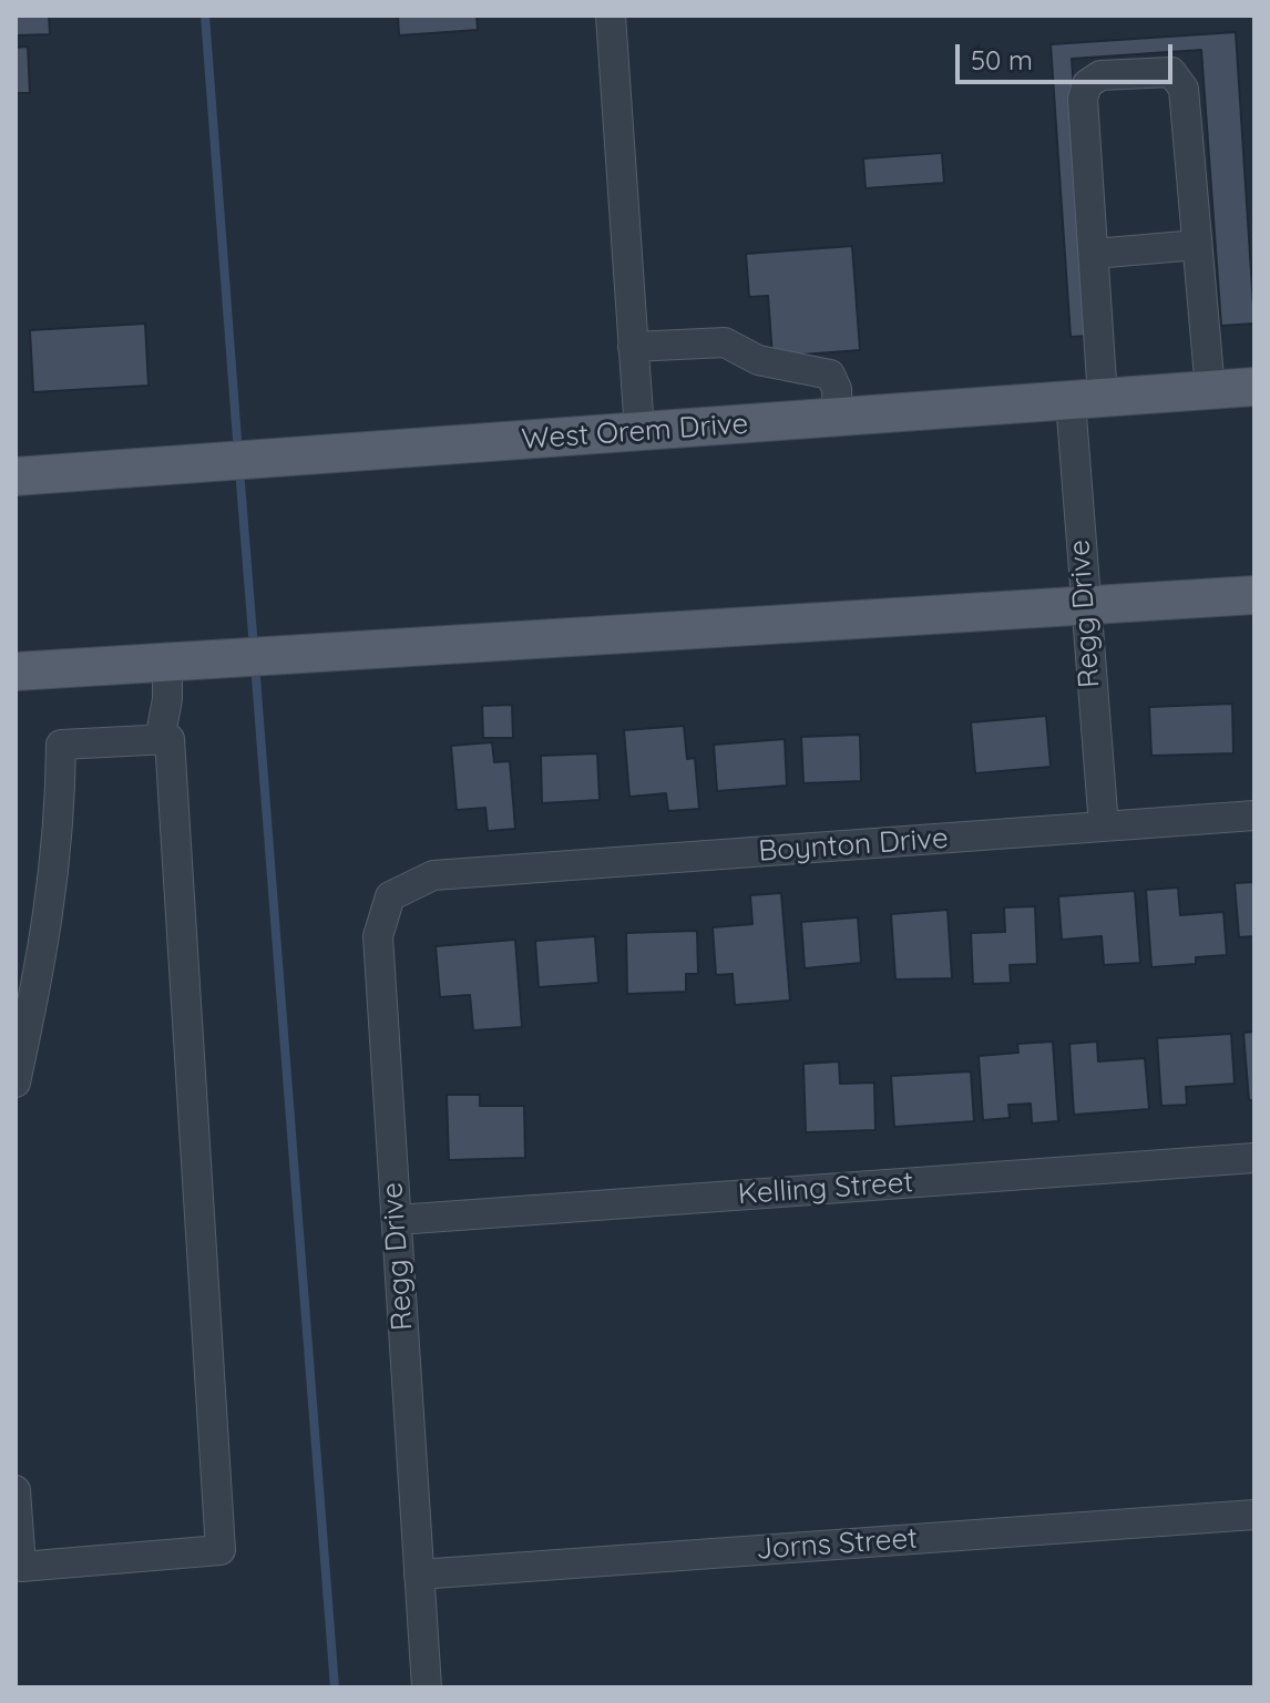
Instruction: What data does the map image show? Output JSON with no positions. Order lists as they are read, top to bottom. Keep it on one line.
{"streets":{"main road":["West Orem Drive"],"street":["Regg Drive","Boynton Drive","Kelling Street","Jorns Street"]},"crossings":[["West Orem Drive","Regg Drive"],["Regg Drive","Boynton Drive"],["Regg Drive","Kelling Street"],["Regg Drive","Jorns Street"]],"scale_bar":"50 m"}
